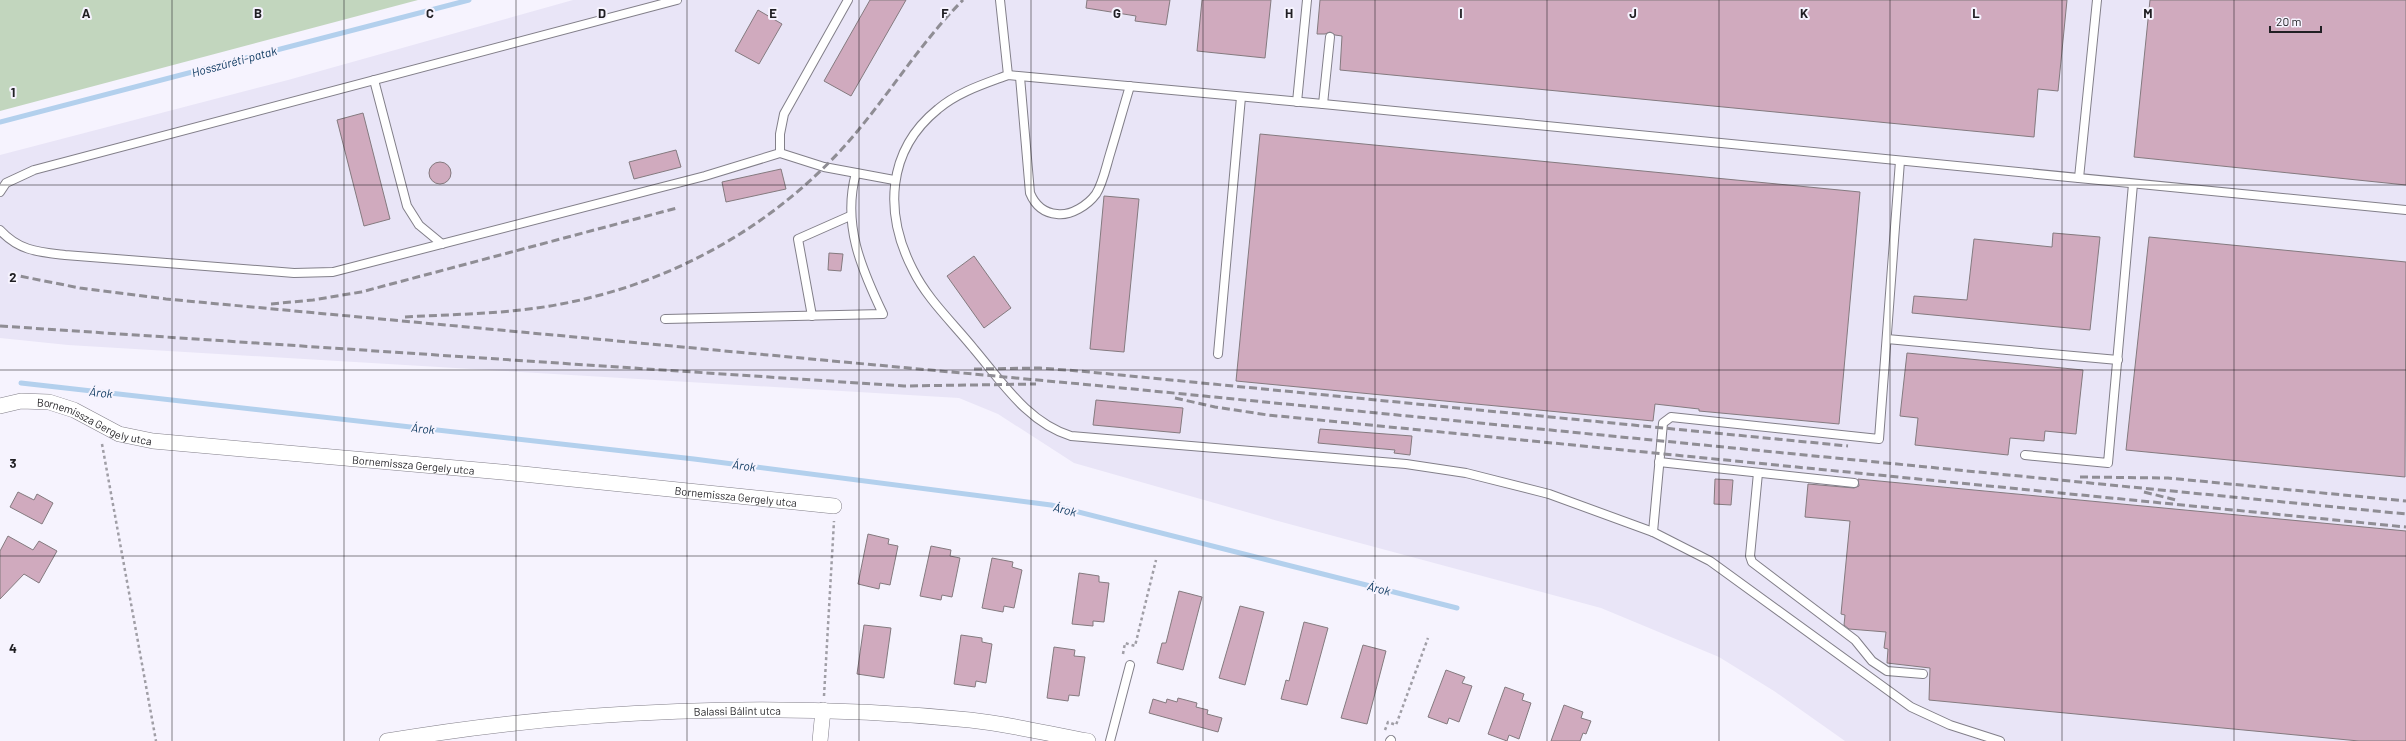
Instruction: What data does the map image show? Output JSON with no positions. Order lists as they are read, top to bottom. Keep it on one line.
{"streets":{"street":["Bornemissza Gergely utca","Balassi Bálint utca"]},"water":["Hosszúréti-patak","Árok"],"scale_bar":"20 m","grid":{"columns":["A","B","C","D","E","F","G","H","I","J","K","L","M"],"rows":["1","2","3","4"]}}
